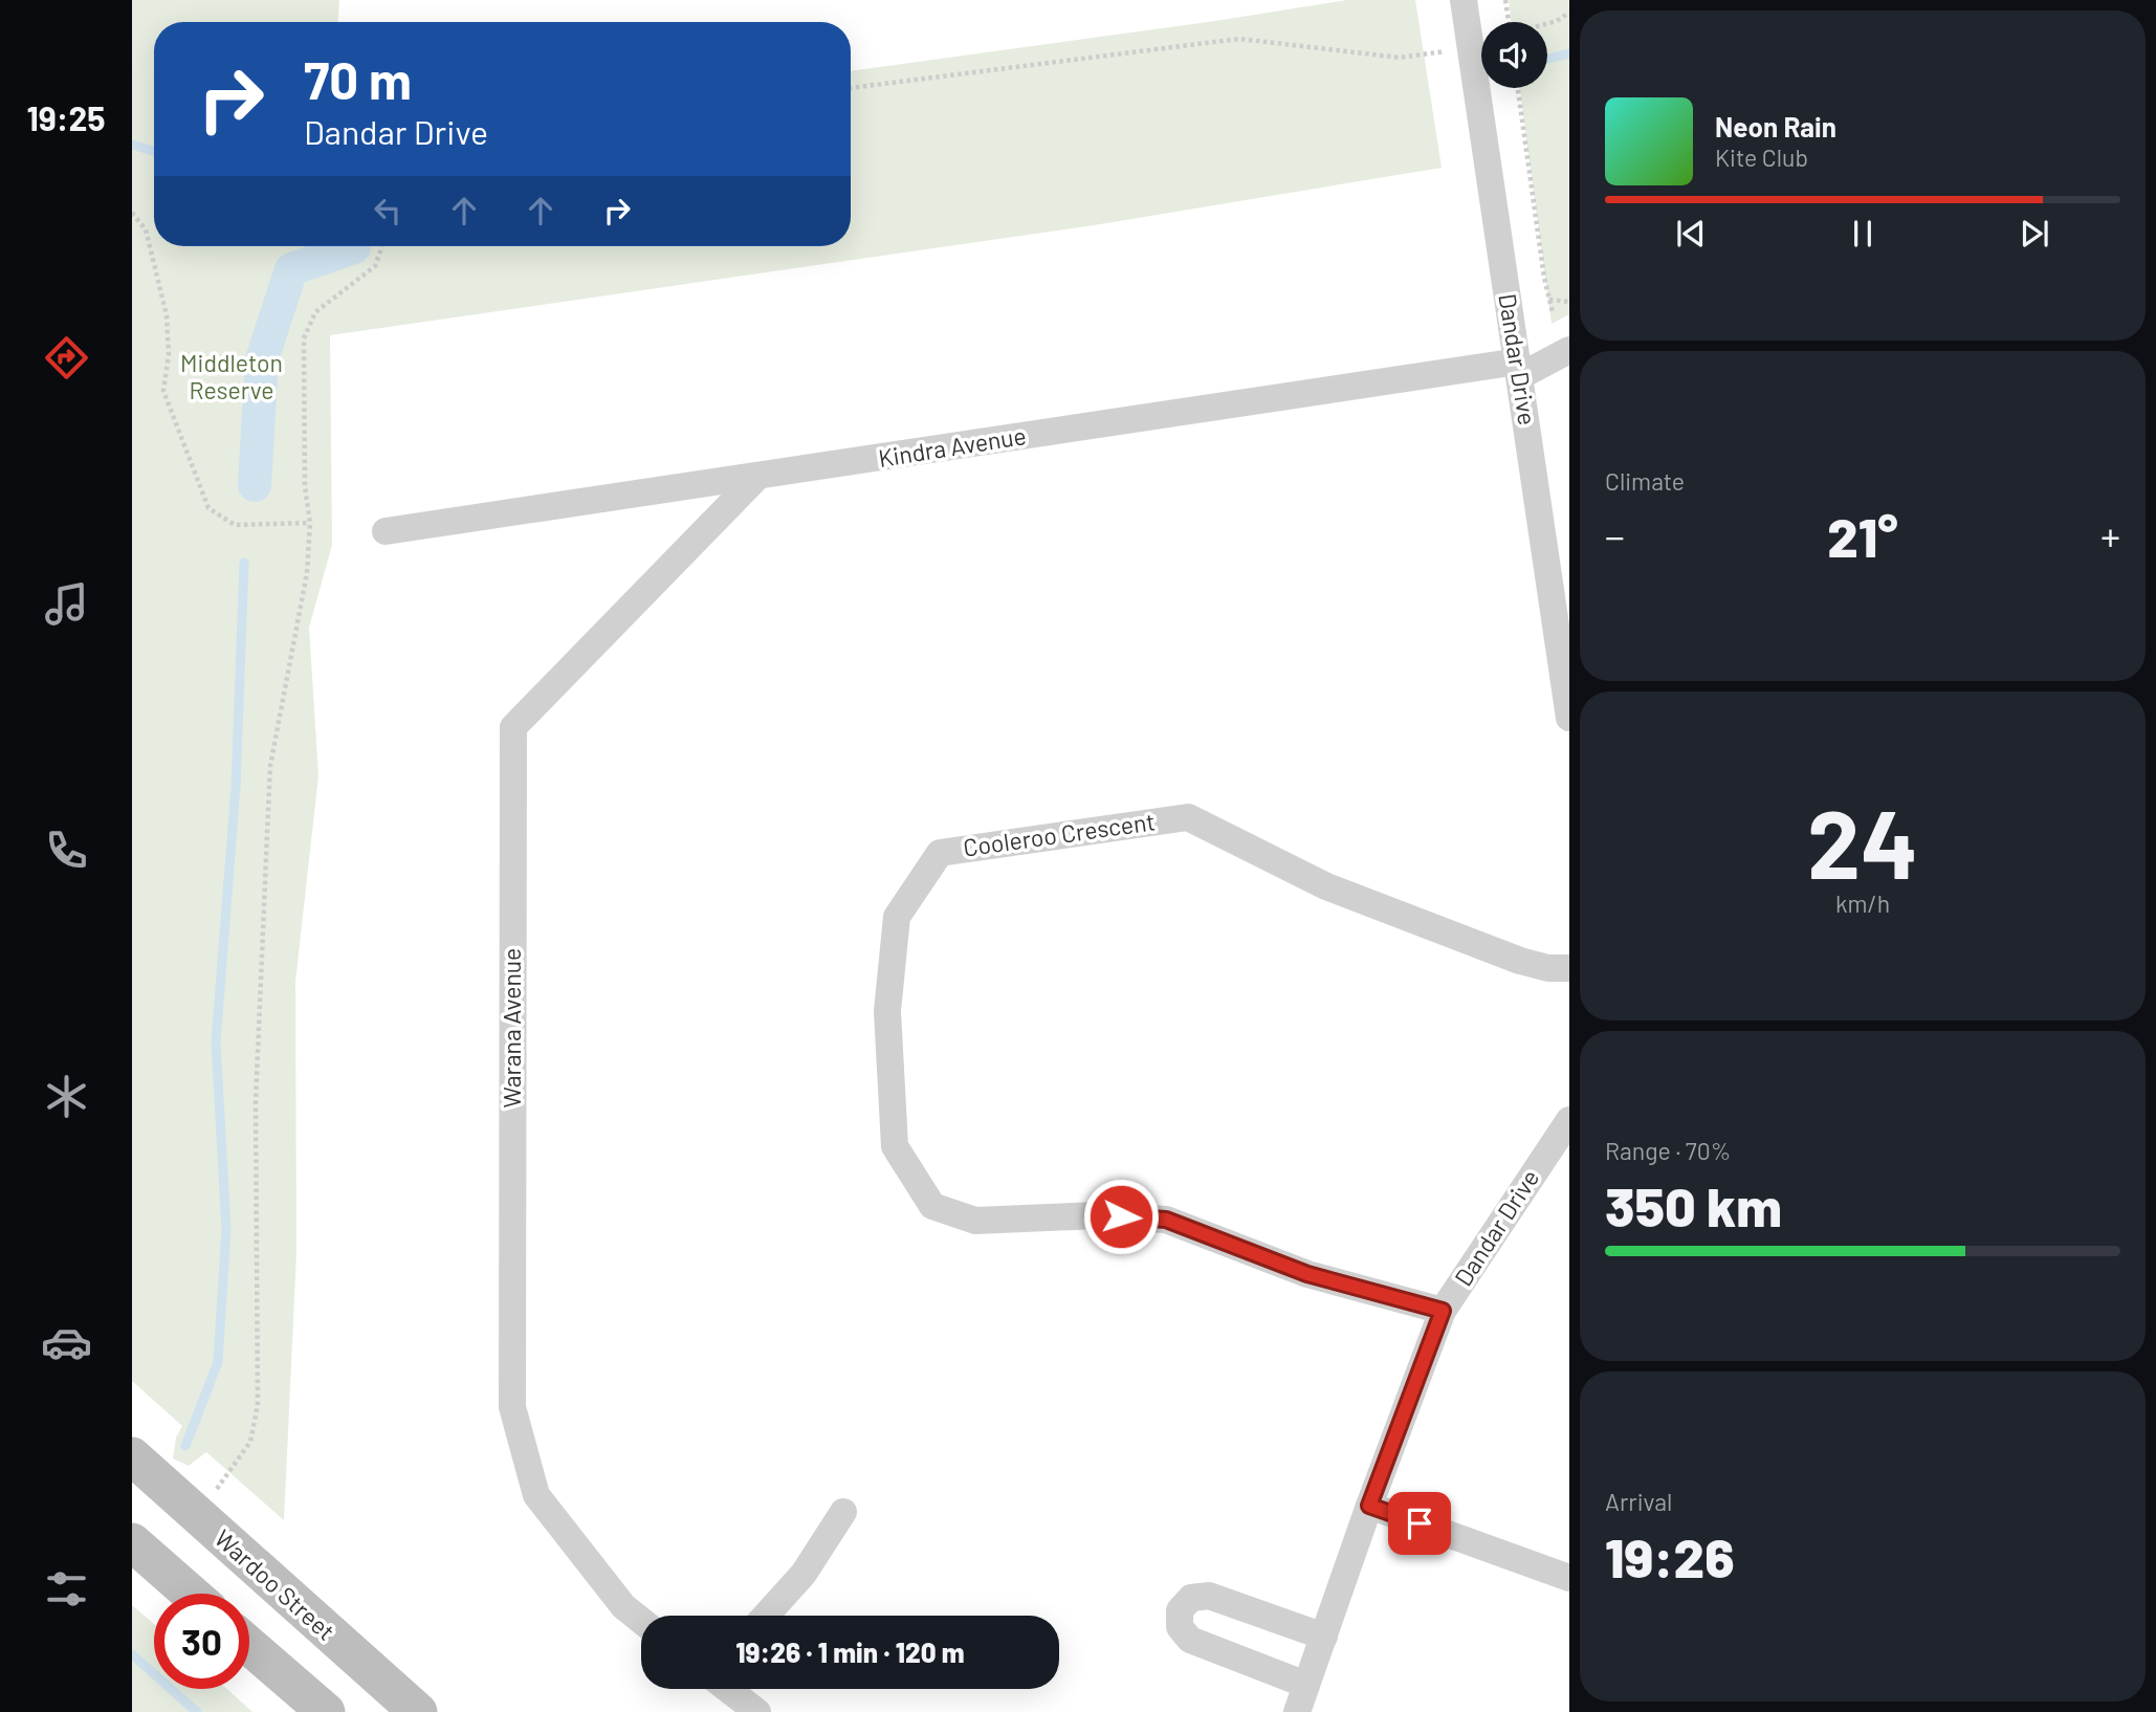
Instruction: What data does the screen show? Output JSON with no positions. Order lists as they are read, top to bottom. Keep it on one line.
{"streets":{"main road":["Wardoo Street"],"street":["Dandar Drive","Kindra Avenue","Cooleroo Crescent","Warana Avenue"]},"crossings":[["Dandar Drive","Kindra Avenue"],["Dandar Drive","Cooleroo Crescent"],["Kindra Avenue","Warana Avenue"]],"parks":["Middleton Reserve"],"page":{"tabs":"19:25","turn":["70 m","Dandar Drive"],"song":["Neon Rain","Kite Club"],"tile":["Climate",["24","km/h"],["Range · 70%","350 km"],["Arrival","19:26"]],"heat":["−","21°","+"],"limit":"30","trip":"19:26 · 1 min · 120 m"}}
